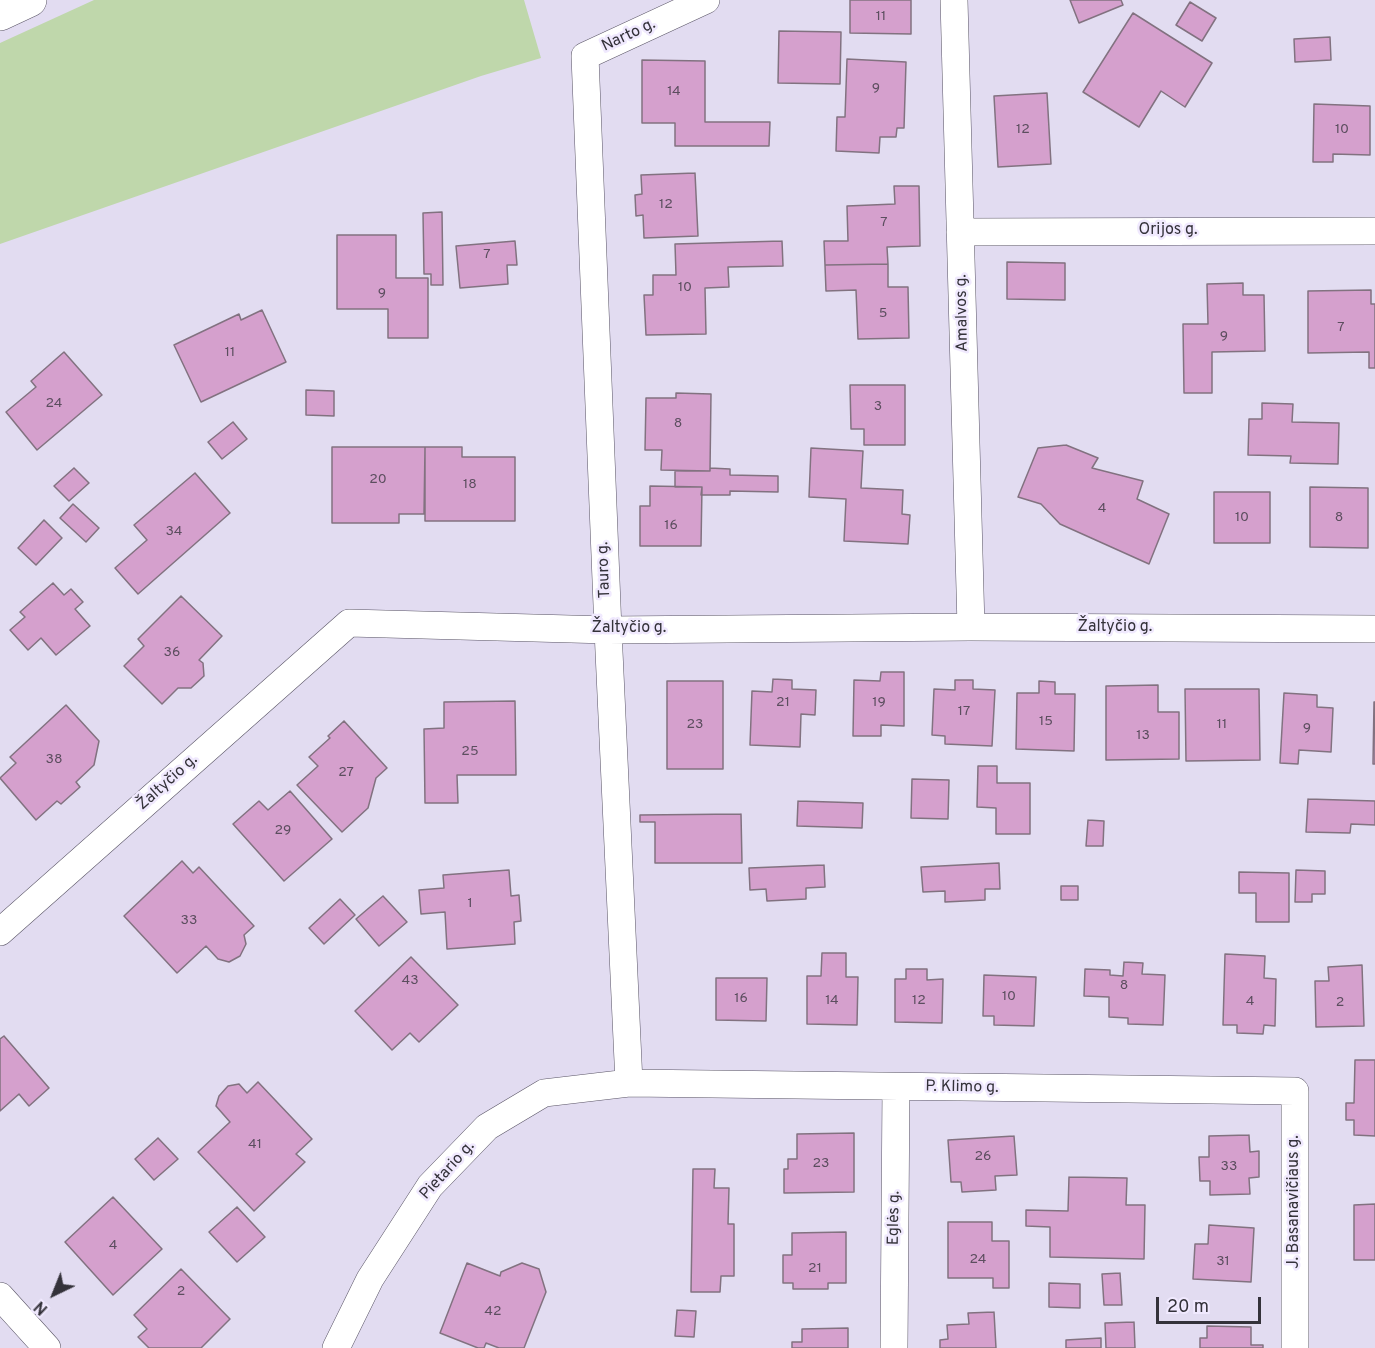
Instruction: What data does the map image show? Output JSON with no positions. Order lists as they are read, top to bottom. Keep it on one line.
{"streets":{"street":["Narto g.","Orijos g.","Amalvos g.","Tauro g.","Žaltyčio g.","P. Klimo g.","Pietario g.","J. Basanavičiaus g.","Eglės g."]},"crossings":[["Narto g.","Tauro g."],["Orijos g.","Amalvos g."],["Amalvos g.","Žaltyčio g."],["Tauro g.","Žaltyčio g."],["Tauro g.","P. Klimo g."],["Tauro g.","Pietario g."],["P. Klimo g.","Pietario g."],["P. Klimo g.","J. Basanavičiaus g."],["P. Klimo g.","Eglės g."]],"house_numbers":["11","9","14","12","10","12","7","7","10","9","5","7","9","11","24","3","8","20","18","4","10","8","16","34","36","21","19","17","15","23","11","9","13","25","38","27","29","1","33","43","8","10","16","14","12","4","2","41","26","23","33","4","24","31","21","2","42"],"scale_bar":"20 m","north":"bottom left"}
